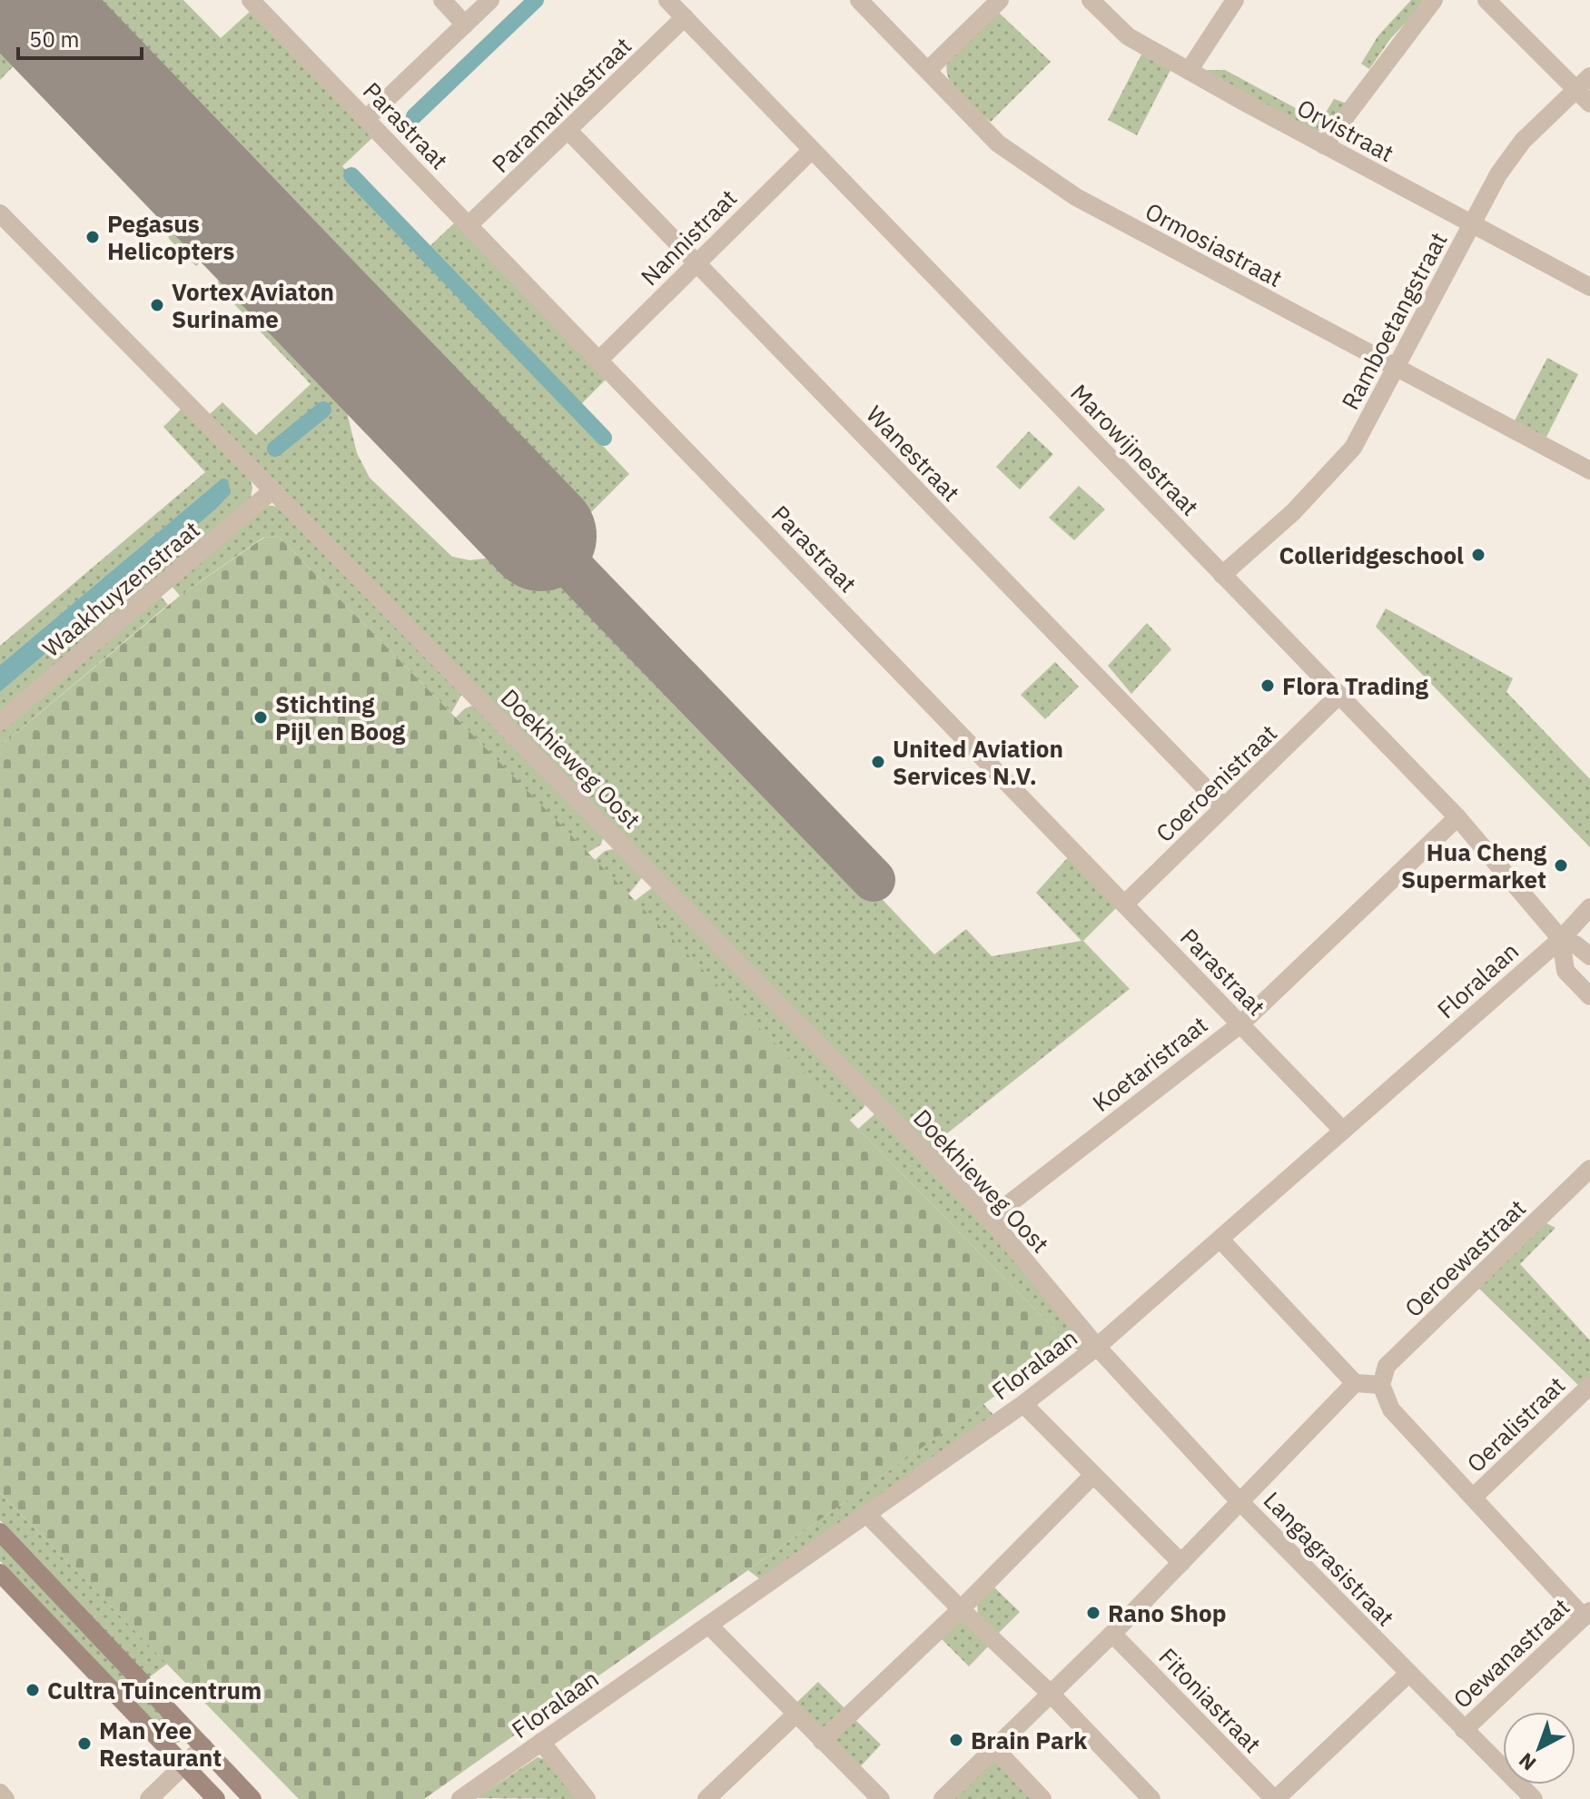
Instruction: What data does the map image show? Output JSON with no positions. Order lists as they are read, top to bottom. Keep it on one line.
{"streets":{"street":["Paramarikastraat","Parastraat","Orvistraat","Nannistraat","Ormosiastraat","Ramboetangstraat","Marowijnestraat","Wanestraat","Waakhuyzenstraat","Doekhieweg Oost","Coeroenistraat","Floralaan","Koetaristraat","Oeroewastraat","Oeralistraat","Langagrasistraat","Oewanastraat","Fitoniastraat"]},"crossings":[["Paramarikastraat","Parastraat"],["Paramarikastraat","Marowijnestraat"],["Paramarikastraat","Wanestraat"],["Parastraat","Nannistraat"],["Parastraat","Coeroenistraat"],["Parastraat","Floralaan"],["Parastraat","Koetaristraat"],["Orvistraat","Ramboetangstraat"],["Nannistraat","Marowijnestraat"],["Nannistraat","Wanestraat"],["Ormosiastraat","Ramboetangstraat"],["Ramboetangstraat","Marowijnestraat"],["Marowijnestraat","Coeroenistraat"],["Marowijnestraat","Floralaan"],["Marowijnestraat","Koetaristraat"],["Wanestraat","Coeroenistraat"],["Waakhuyzenstraat","Doekhieweg Oost"],["Doekhieweg Oost","Floralaan"],["Doekhieweg Oost","Koetaristraat"],["Doekhieweg Oost","Langagrasistraat"],["Floralaan","Langagrasistraat"],["Langagrasistraat","Oewanastraat"]],"places":["Pegasus Helicopters","Vortex Aviaton Suriname","Colleridgeschool","Flora Trading","Stichting Pijl en Boog","United Aviation Services N.V.","Hua Cheng Supermarket","Rano Shop","Cultra Tuincentrum","Brain Park","Man Yee Restaurant"],"scale_bar":"50 m","north":"bottom left"}
